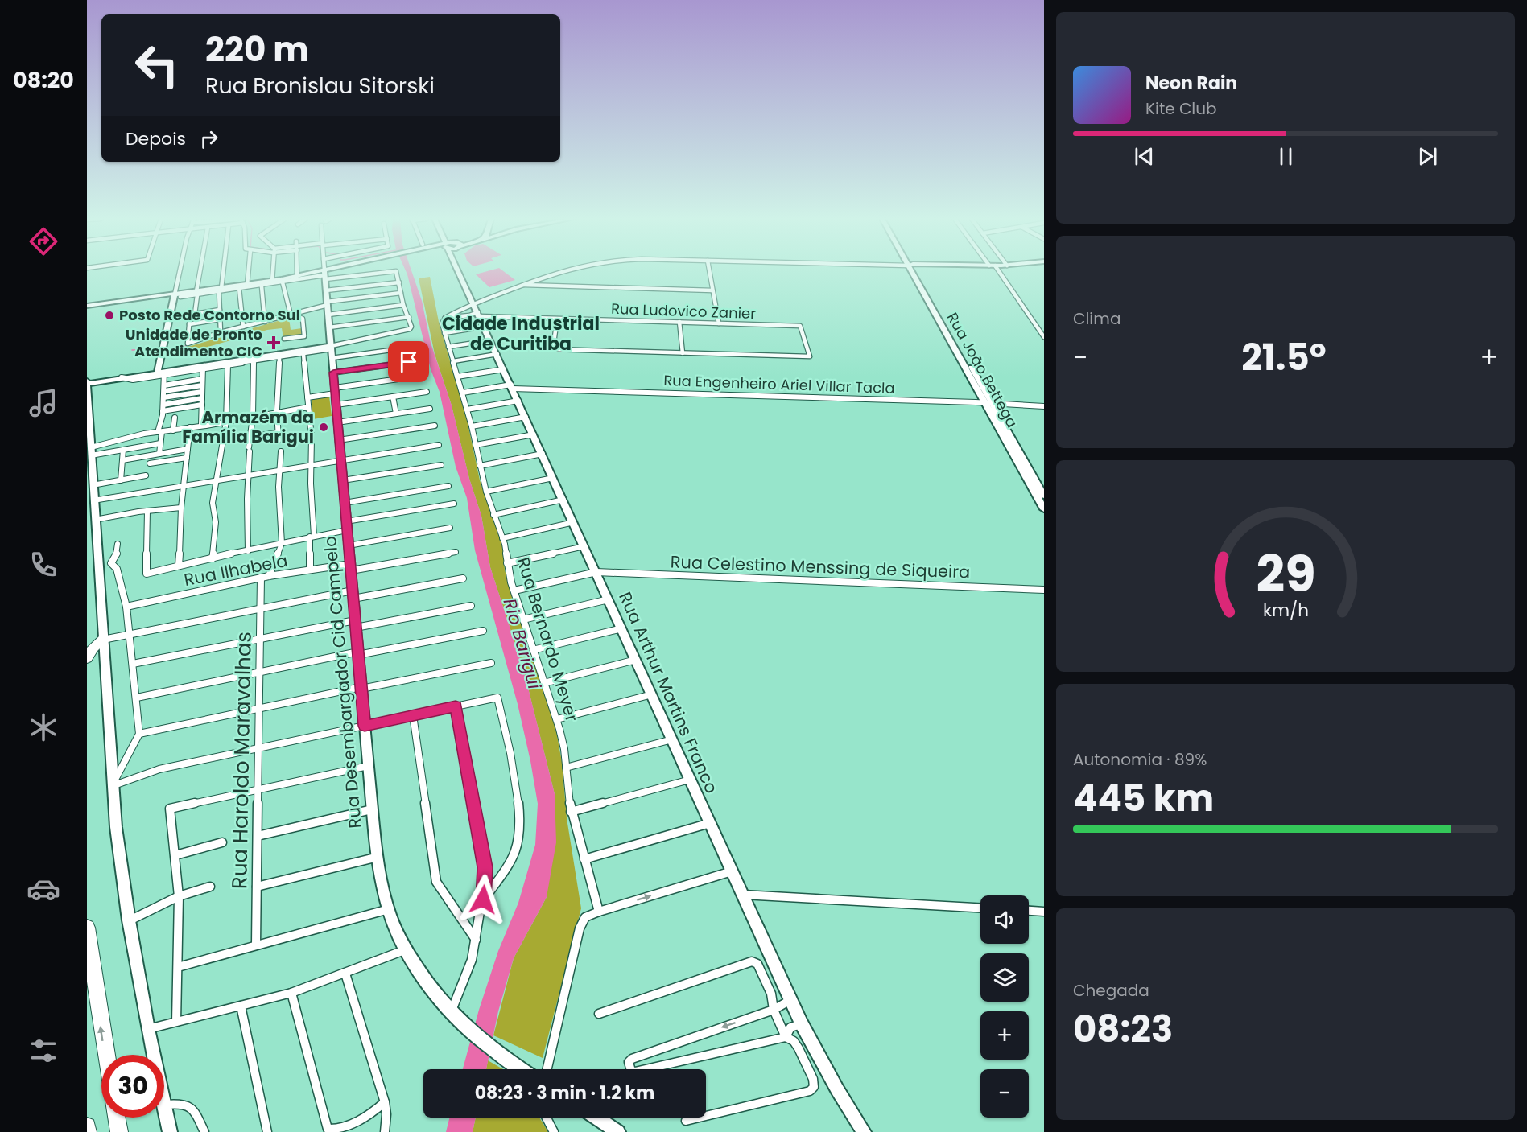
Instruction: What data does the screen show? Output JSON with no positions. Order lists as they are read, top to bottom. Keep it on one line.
{"streets":{"main road":["Rua João Bettega","Rua Desembargador Cid Campelo","Rua Arthur Martins Franco"],"street":["Rua Ludovico Zanier","Rua Engenheiro Ariel Villar Tacla","Rua Celestino Menssing de Siqueira","Rua Ilhabela","Rua Bernardo Meyer","Rua Haroldo Maravalhas"]},"crossings":[["Rua Ludovico Zanier","Rua Arthur Martins Franco"],["Rua João Bettega","Rua Engenheiro Ariel Villar Tacla"],["Rua Engenheiro Ariel Villar Tacla","Rua Bernardo Meyer"],["Rua Engenheiro Ariel Villar Tacla","Rua Arthur Martins Franco"],["Rua Celestino Menssing de Siqueira","Rua Bernardo Meyer"],["Rua Celestino Menssing de Siqueira","Rua Arthur Martins Franco"],["Rua Ilhabela","Rua Desembargador Cid Campelo"],["Rua Ilhabela","Rua Haroldo Maravalhas"]],"districts":["Cidade Industrial de Curitiba"],"water":["Rio Barigui"],"places":{"other":["Posto Rede Contorno Sul","Armazém da Família Barigui"],"health":["Unidade de Pronto Atendimento CIC"]},"page":{"tabs":"08:20","turn":["220 m","Rua Bronislau Sitorski"],"song":["Neon Rain","Kite Club"],"then":"Depois","tile":["Clima",["Autonomia · 89%","445 km"],["Chegada","08:23"]],"heat":["−","21.5°","+"],"map_buttons":["+","−"],"limit":"30","trip":"08:23 · 3 min · 1.2 km","gauge":["29","km/h"]}}
